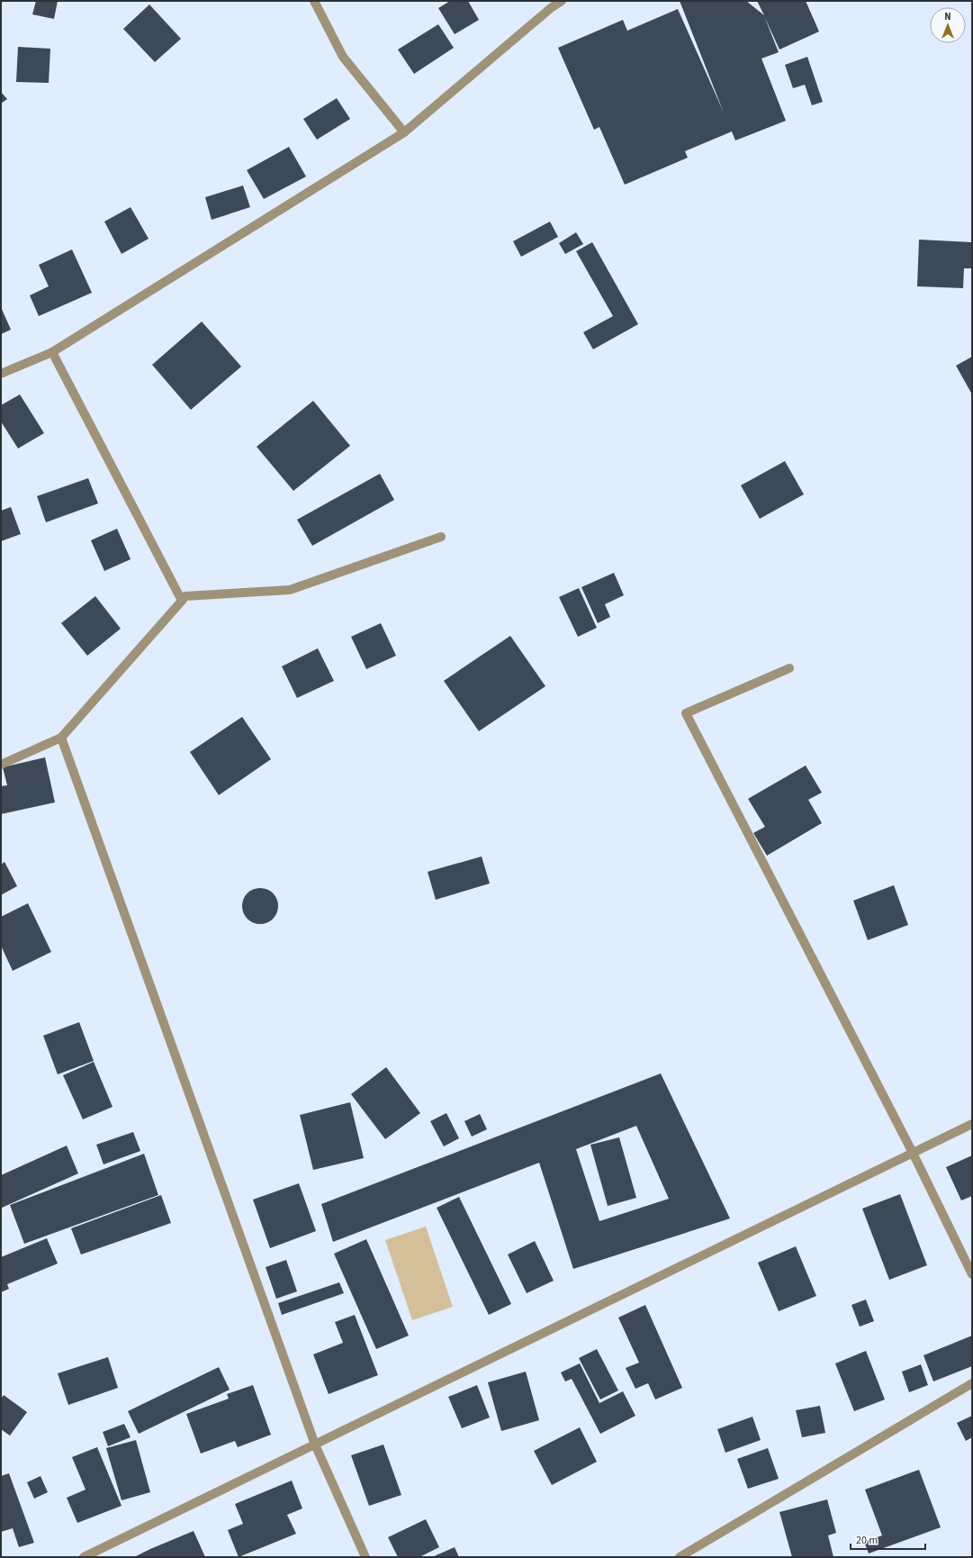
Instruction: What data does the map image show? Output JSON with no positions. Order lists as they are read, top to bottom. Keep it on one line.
{"scale_bar":"20 m","north":"top"}
